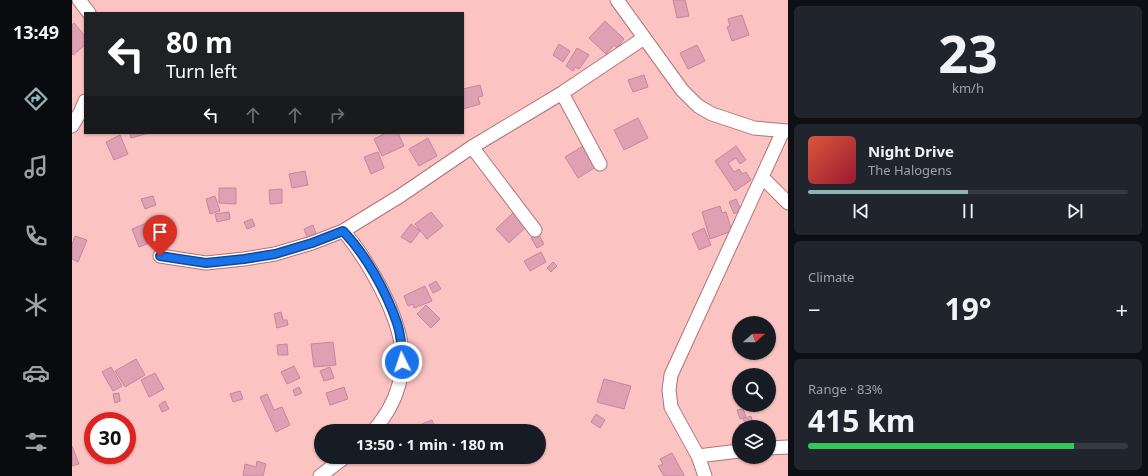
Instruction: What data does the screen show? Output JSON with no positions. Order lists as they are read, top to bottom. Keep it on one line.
{"north":"right","page":{"tabs":"13:49","tile":[["23","km/h"],"Climate",["Range · 83%","415 km"]],"turn":["80 m","Turn left"],"song":["Night Drive","The Halogens"],"heat":["−","19°","+"],"limit":"30","trip":"13:50 · 1 min · 180 m"}}
